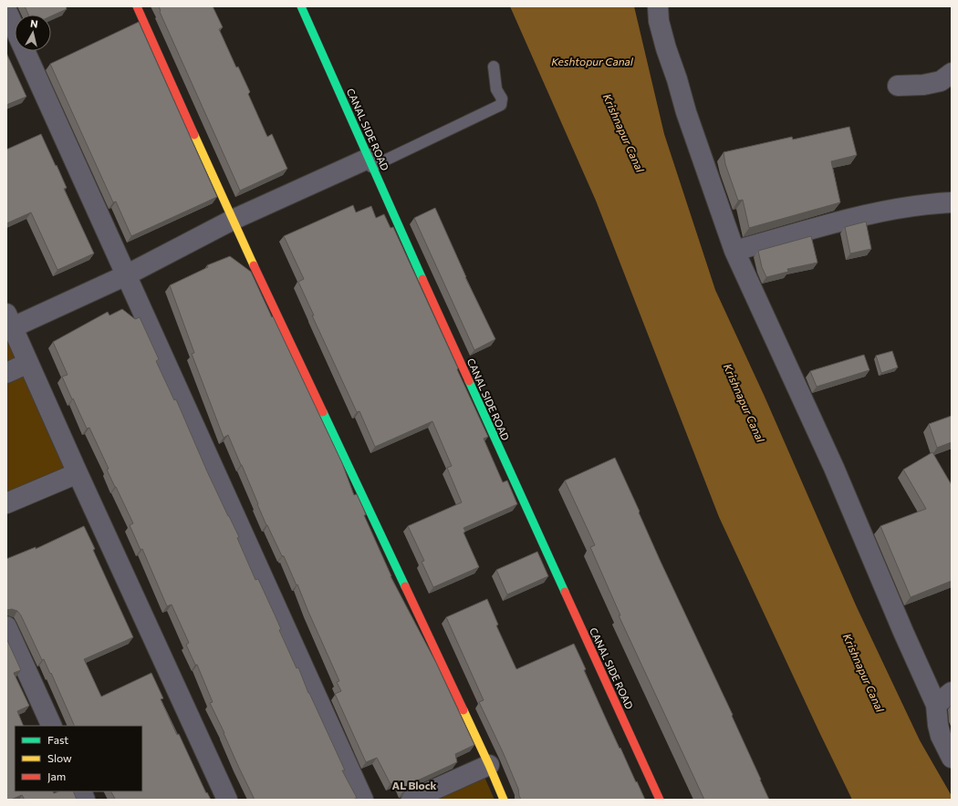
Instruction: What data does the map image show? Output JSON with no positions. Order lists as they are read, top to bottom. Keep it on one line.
{"streets":{"street":["CANAL SIDE ROAD"]},"districts":["AL Block"],"water":["Keshtopur Canal","Krishnapur Canal"],"legend":["Fast","Slow","Jam"],"north":"top"}
